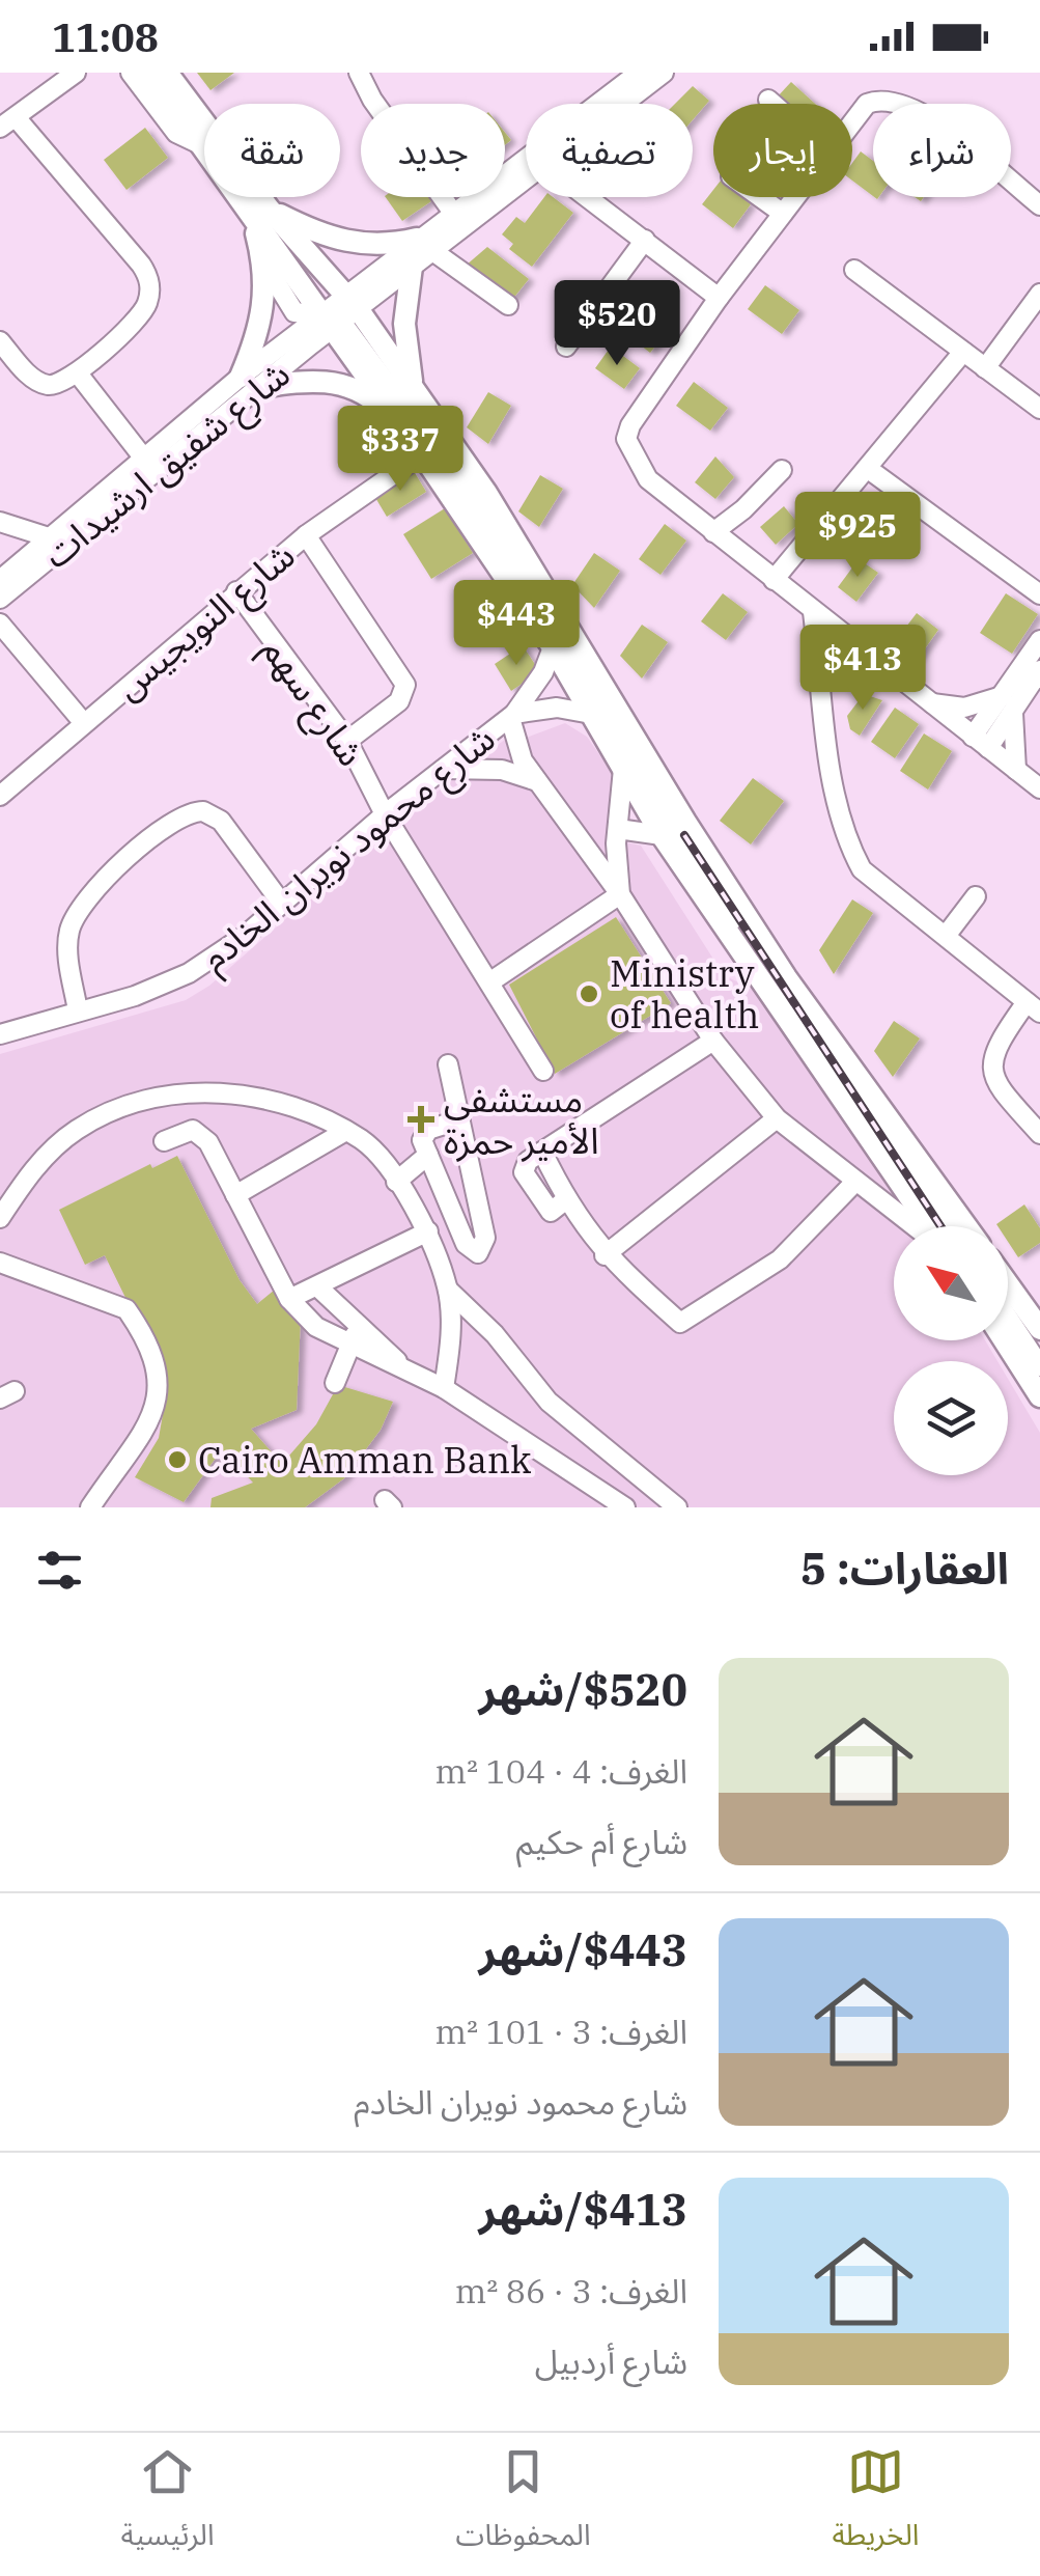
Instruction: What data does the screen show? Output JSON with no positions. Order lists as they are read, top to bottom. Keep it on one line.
{"streets":{"street":["شارع شفيق ارشيدات","شارع النويجيس","شارع سهم","شارع محمود نويران الخادم"]},"crossings":[["شارع النويجيس","شارع سهم"],["شارع سهم","شارع محمود نويران الخادم"]],"places":{"other":["Ministry of health","Cairo Amman Bank"],"health":["مستشفى الأمير حمزة"]},"north":"top left","page":{"status":"11:08","chip":["شراء","إيجار","تصفية","جديد","شقة"],"price":["$520","$337","$925","$443","$413"],"heading":"العقارات: 5","list":[{"name":"$520/شهر","note":"الغرف: 4 · 104 m² · شارع أم حكيم"},{"name":"$443/شهر","note":"الغرف: 3 · 101 m² · شارع محمود نويران الخادم"},{"name":"$413/شهر","note":"الغرف: 3 · 86 m² · شارع أردبيل"}],"tabs":["الخريطة","المحفوظات","الرئيسية"]}}
